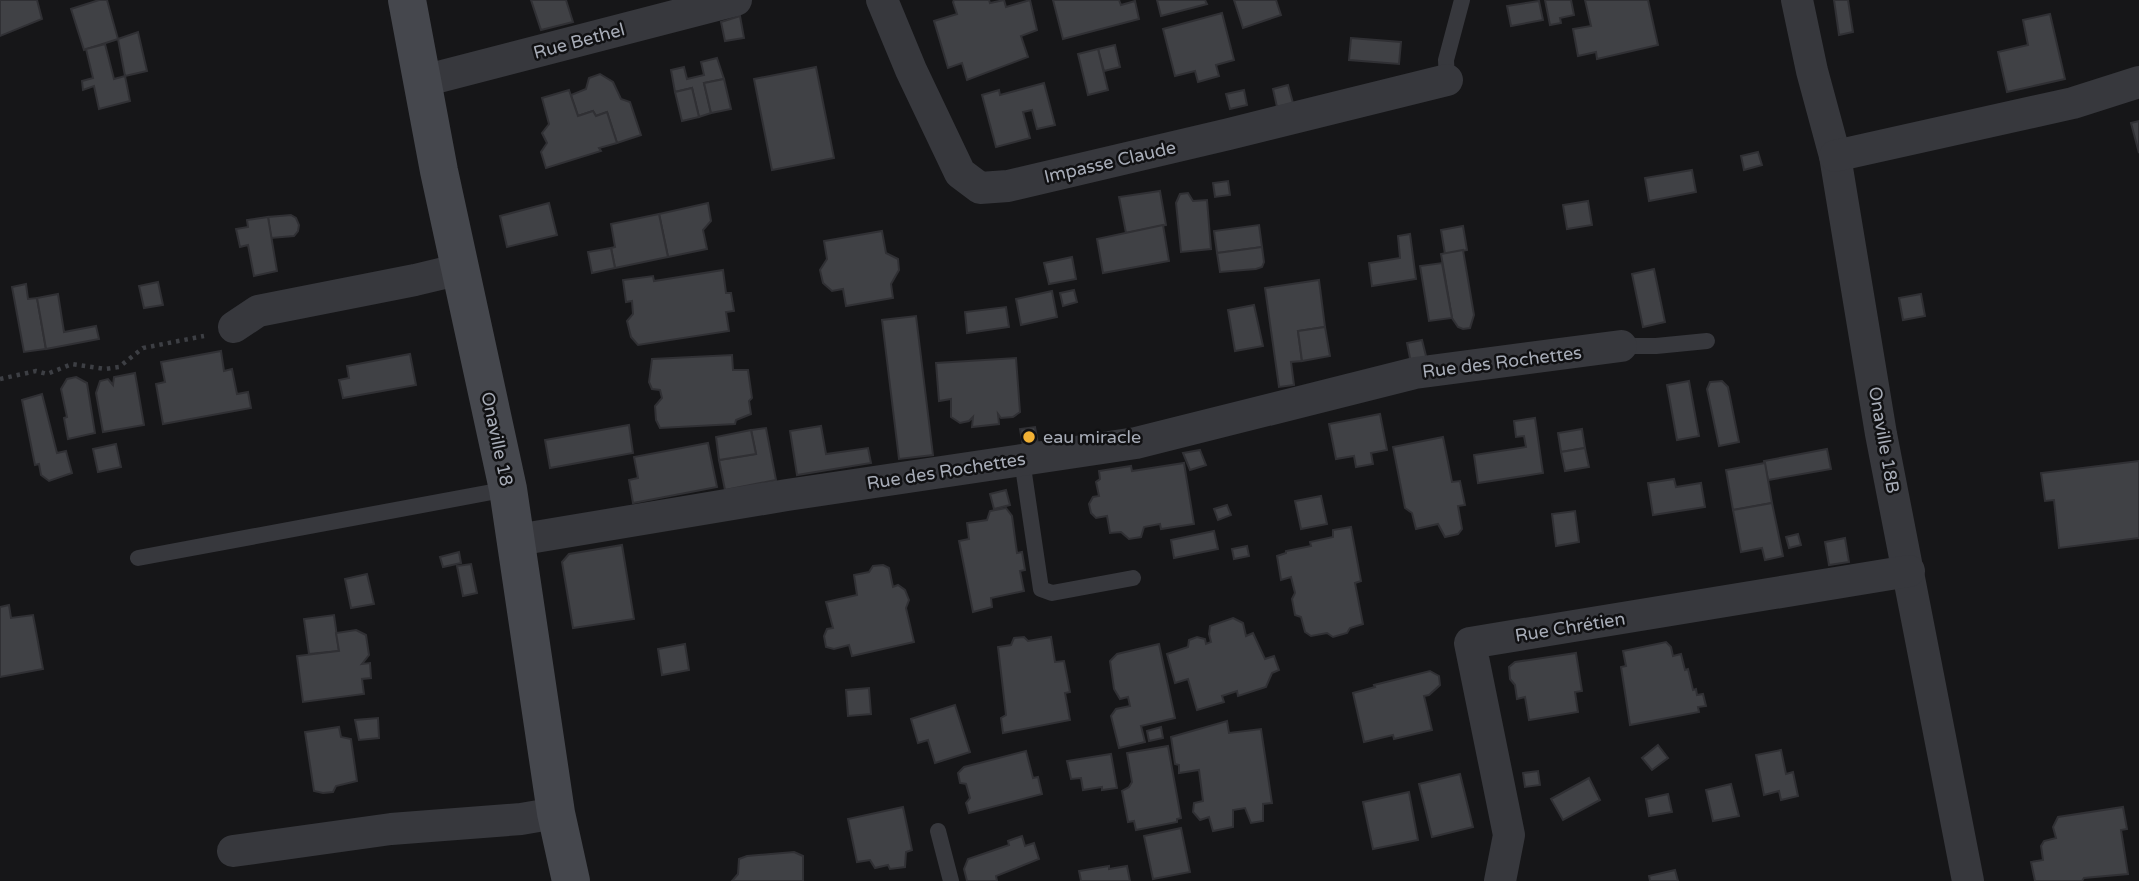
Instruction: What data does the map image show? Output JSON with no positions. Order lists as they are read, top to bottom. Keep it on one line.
{"streets":{"street":["Rue Bethel","Impasse Claude","Rue des Rochettes","Onaville 18","Onaville 18B","Rue Chrétien"]},"crossings":[["Rue Bethel","Onaville 18"],["Rue des Rochettes","Onaville 18"],["Onaville 18B","Rue Chrétien"]],"places":["eau miracle"]}
